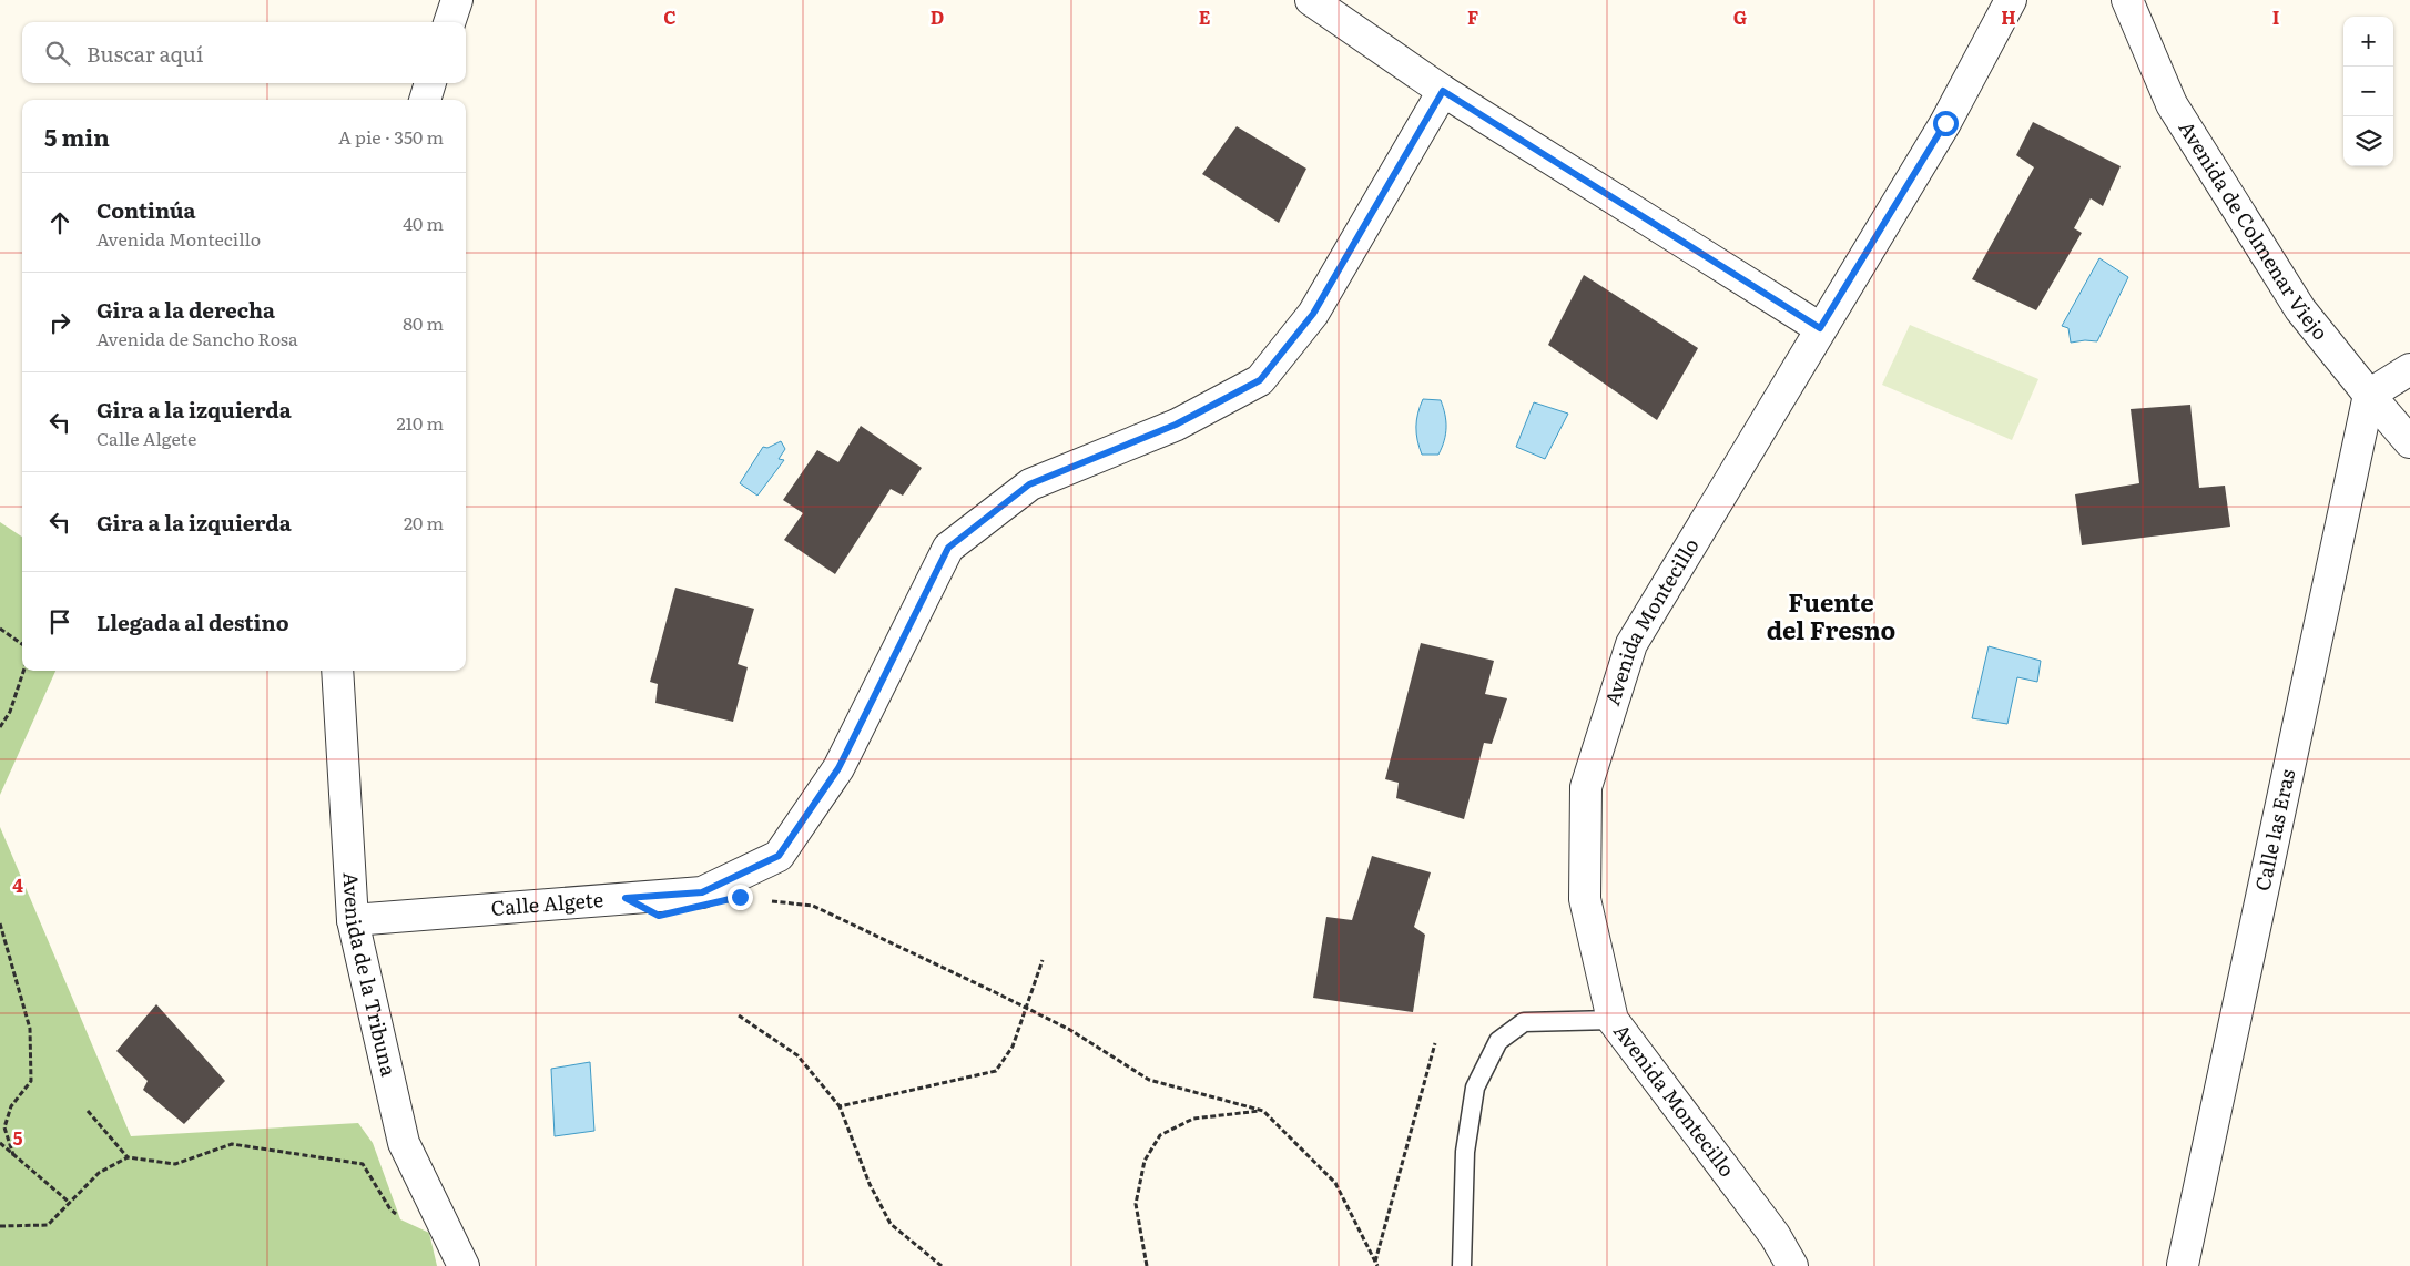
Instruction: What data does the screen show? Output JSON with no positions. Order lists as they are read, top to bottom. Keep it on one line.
{"streets":{"street":["Avenida de Colmenar Viejo","Avenida Montecillo","Calle las Eras","Calle Algete","Avenida de la Tribuna"]},"crossings":[["Avenida de Colmenar Viejo","Calle las Eras"],["Calle Algete","Avenida de la Tribuna"]],"districts":["Fuente del Fresno"],"page":{"map_buttons":["+","−"],"search":"Buscar aquí","heading":["5 min","A pie · 350 m"],"list":[["Continúa","Avenida Montecillo","40 m"],["Gira a la derecha","Avenida de Sancho Rosa","80 m"],["Gira a la izquierda","Calle Algete","210 m"],["Gira a la izquierda","20 m"],"Llegada al destino"]},"grid":{"columns":["C","D","E","F","G","H","I"],"rows":["4","5"]}}
